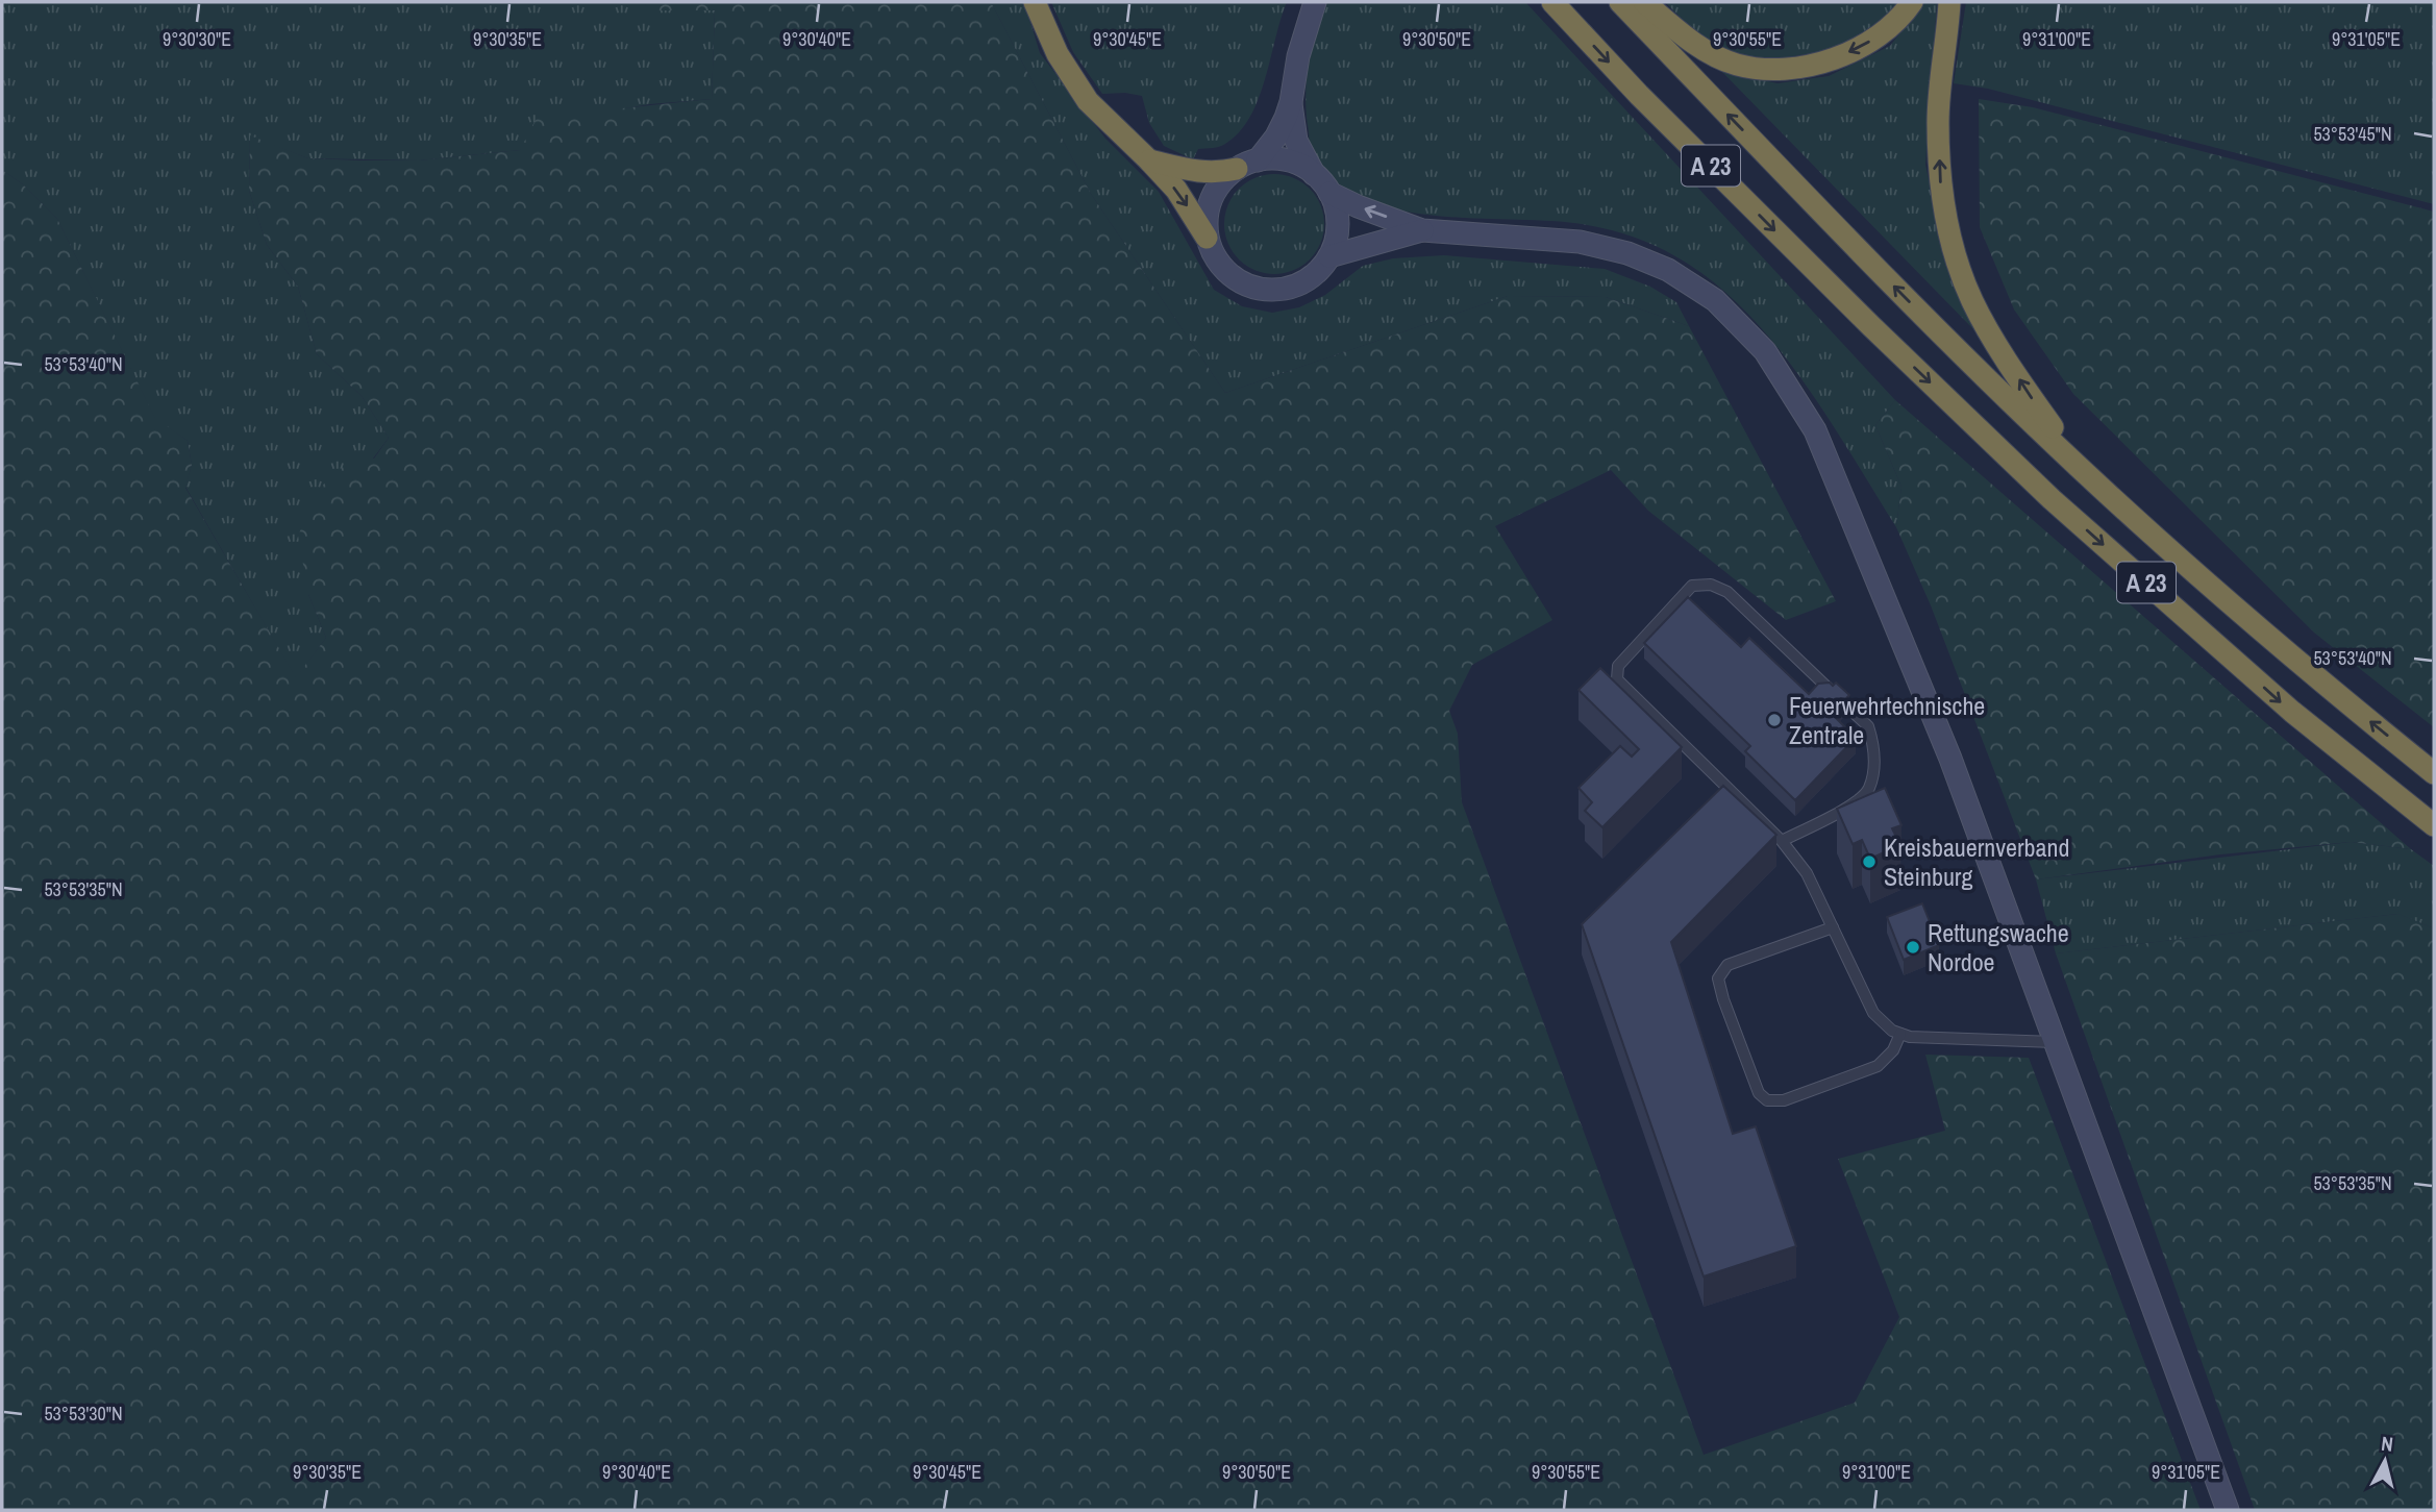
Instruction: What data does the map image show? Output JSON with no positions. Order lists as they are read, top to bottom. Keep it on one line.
{"streets":{"highway":["A 23"]},"places":["Feuerwehrtechnische Zentrale","Kreisbauernverband Steinburg","Rettungswache Nordoe"],"north":"top","coordinates":["9°30'30\"E","9°30'35\"E","9°30'40\"E","9°30'45\"E","9°30'50\"E","9°30'55\"E","9°31'00\"E","9°31'05\"E","53°53'45\"N","53°53'40\"N","53°53'35\"N","53°53'30\"N"]}
